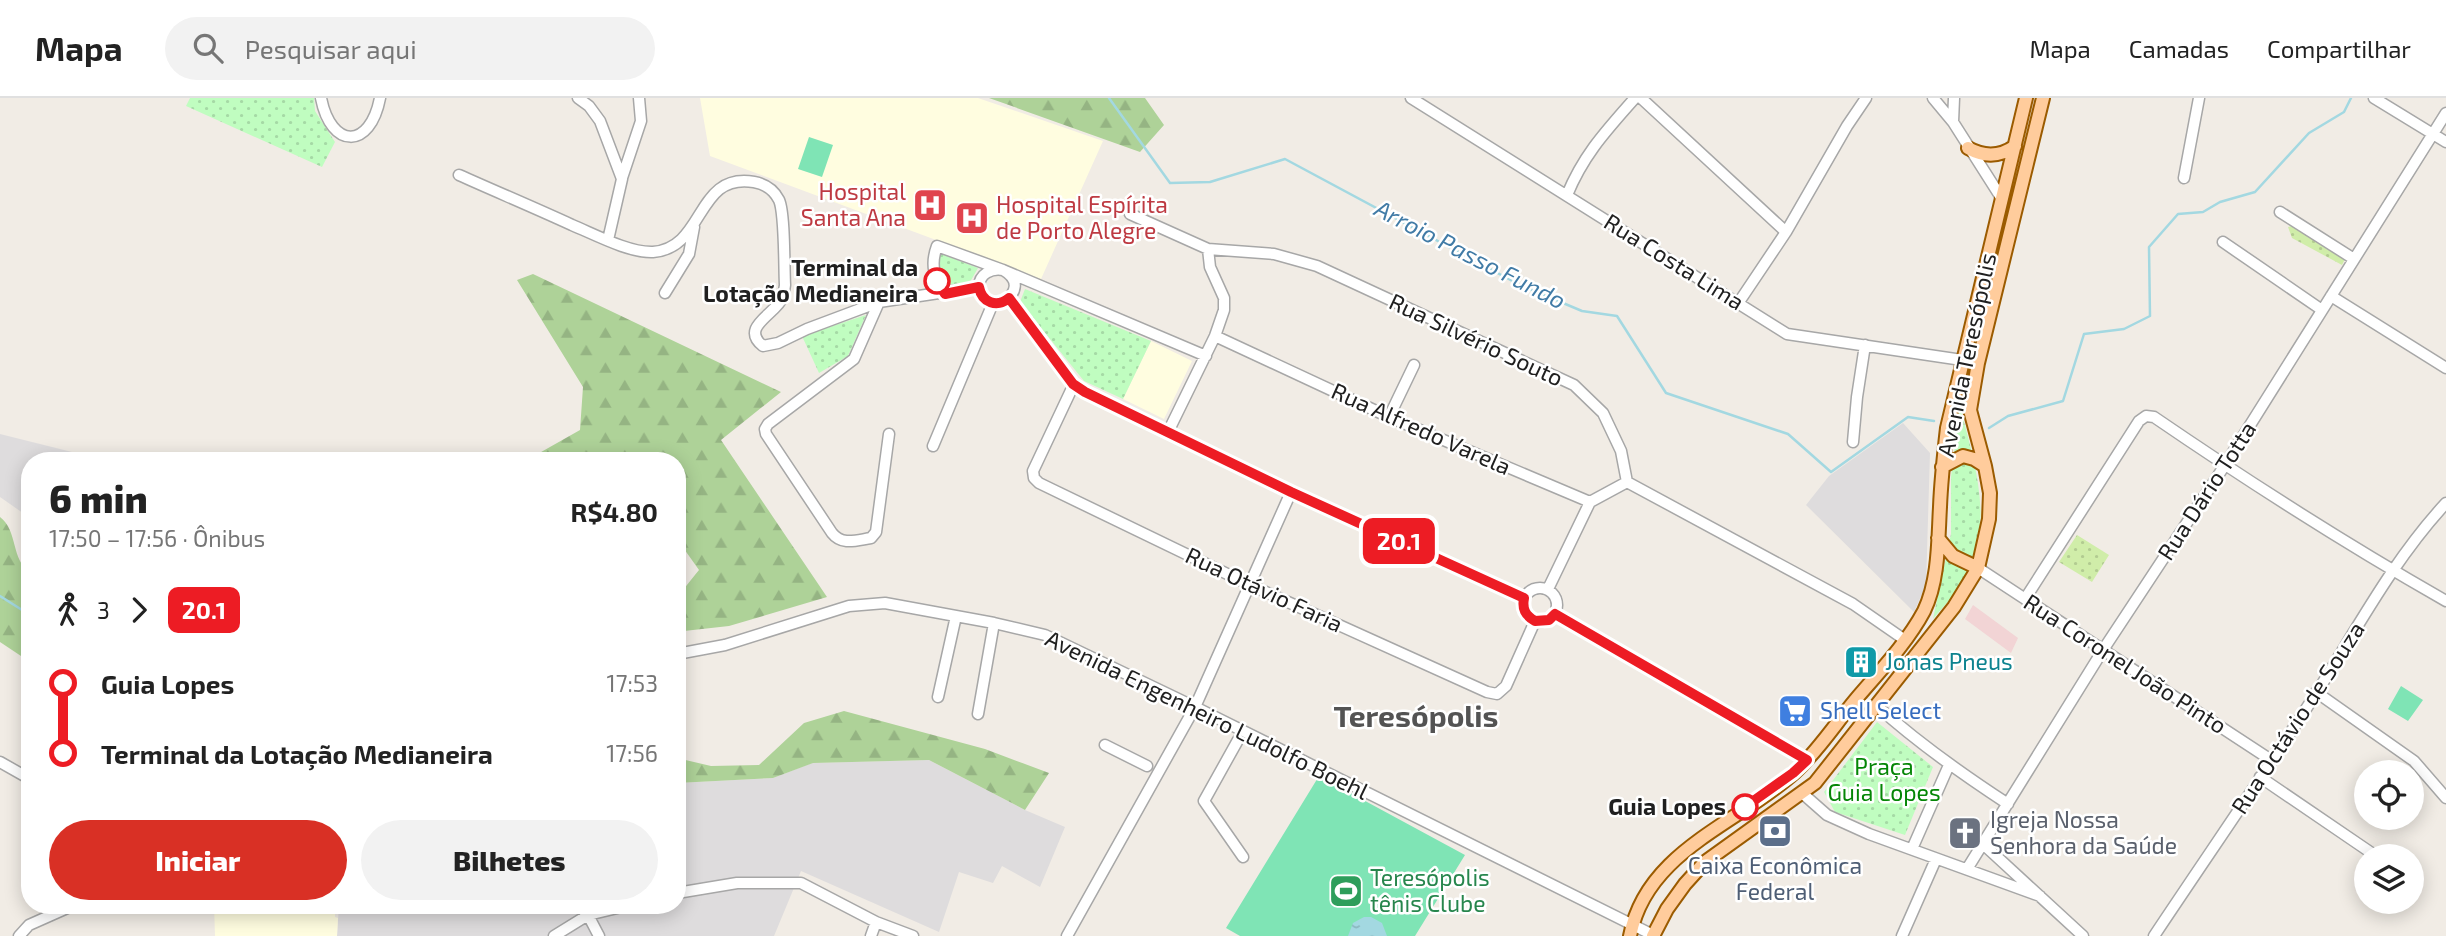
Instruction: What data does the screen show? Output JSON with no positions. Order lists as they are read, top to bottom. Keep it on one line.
{"streets":{"main road":["Avenida Teresópolis"],"street":["Rua Costa Lima","Rua Silvério Souto","Rua Alfredo Varela","Rua Dário Totta","Rua Otávio Faria","Rua Coronel João Pinto","Avenida Engenheiro Ludolfo Boehl","Rua Octávio de Souza"]},"crossings":[["Rua Costa Lima","Avenida Teresópolis"],["Avenida Teresópolis","Rua Coronel João Pinto"],["Avenida Teresópolis","Avenida Engenheiro Ludolfo Boehl"],["Rua Dário Totta","Rua Coronel João Pinto"],["Rua Coronel João Pinto","Rua Octávio de Souza"]],"districts":["Teresópolis"],"water":["Arroio Passo Fundo"],"parks":["Praça Guia Lopes"],"places":{"hospital":["Hospital Santa Ana","Hospital Espírita de Porto Alegre"],"other":["Terminal da Lotação Medianeira","Guia Lopes"],"building":["Jonas Pneus"],"supermarket":["Shell Select"],"bank":["Caixa Econômica Federal"],"church":["Igreja Nossa Senhora da Saúde"],"sports":["Teresópolis tênis Clube"]},"lines":["bus line 20.1"],"page":{"header":"Mapa","search":"Pesquisar aqui","nav":["Mapa","Camadas","Compartilhar"],"on_map":"20.1","heading":["6 min","17:50 – 17:56 · Ônibus","R$4.80"],"legs":["3","20.1"],"list":[{"name":"Guia Lopes","value":"17:53"},{"name":"Terminal da Lotação Medianeira","value":"17:56"}],"buttons":["Iniciar","Bilhetes"]}}
